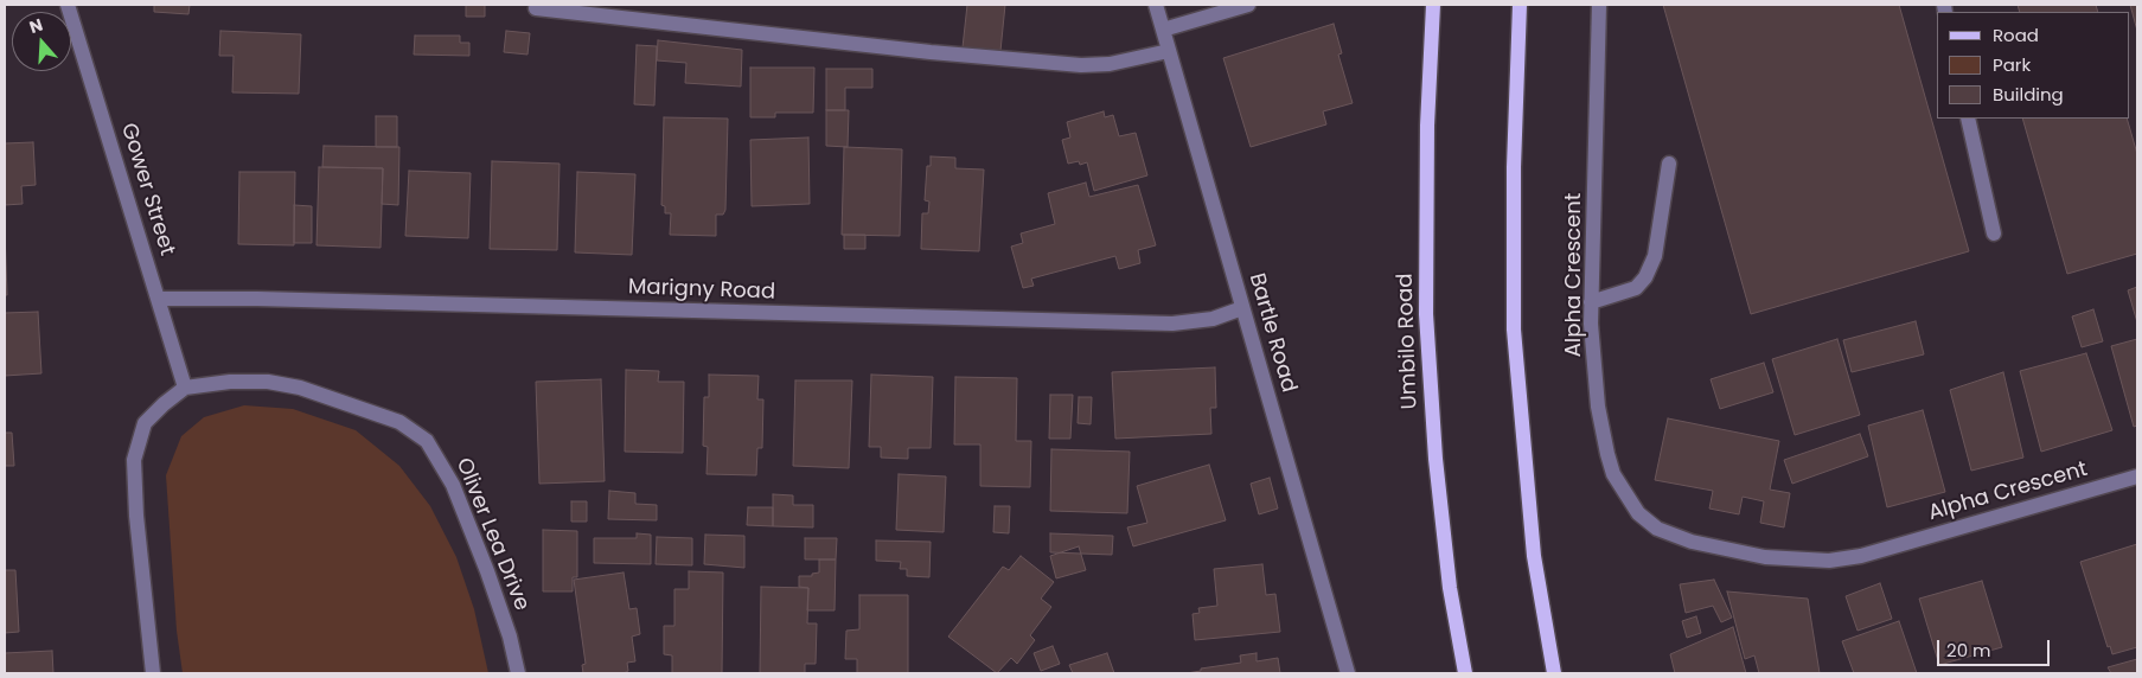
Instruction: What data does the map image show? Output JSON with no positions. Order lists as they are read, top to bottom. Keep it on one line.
{"streets":{"main road":["Umbilo Road"],"street":["Gower Street","Alpha Crescent","Marigny Road","Bartle Road","Oliver Lea Drive"]},"crossings":[["Gower Street","Marigny Road"],["Gower Street","Oliver Lea Drive"],["Marigny Road","Bartle Road"]],"legend":["Road","Park","Building"],"scale_bar":"20 m","north":"top"}
